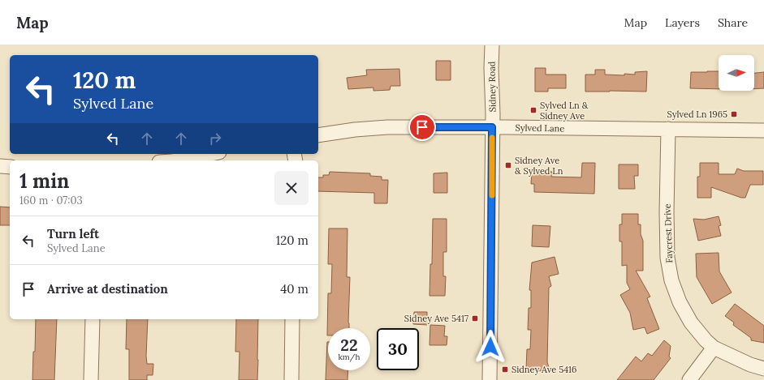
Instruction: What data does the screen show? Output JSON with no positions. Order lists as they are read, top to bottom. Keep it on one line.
{"streets":{"street":["Sidney Road","Sylved Lane","Faycrest Drive"]},"crossings":[["Sidney Road","Sylved Lane"],["Sylved Lane","Faycrest Drive"]],"places":{"transit":["Sylved Ln & Sidney Ave","Sylved Ln 1965","Sidney Ave & Sylved Ln","Sidney Ave 5417","Sidney Ave 5416"]},"north":"right","page":{"header":"Map","nav":["Map","Layers","Share"],"turn":["120 m","Sylved Lane"],"heading":["1 min","160 m · 07:03"],"list":[{"name":"Turn left","note":"Sylved Lane","value":"120 m"},{"name":"Arrive at destination","value":"40 m"}],"speed":"22 km/h","limit":"30"}}
